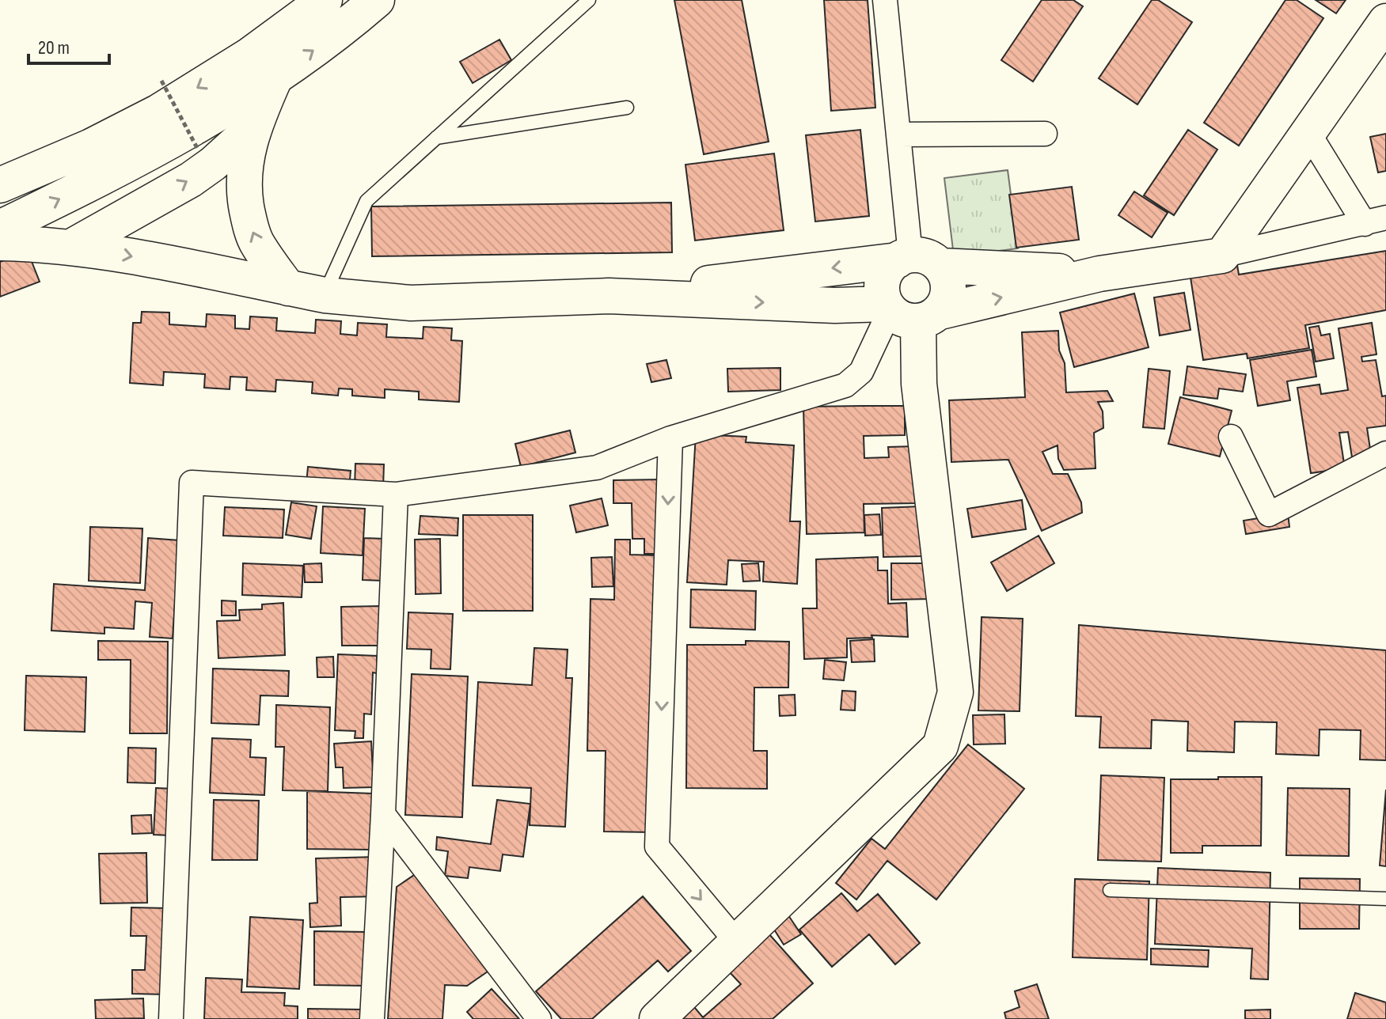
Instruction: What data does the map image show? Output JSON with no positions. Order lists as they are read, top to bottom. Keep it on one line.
{"scale_bar":"20 m"}
